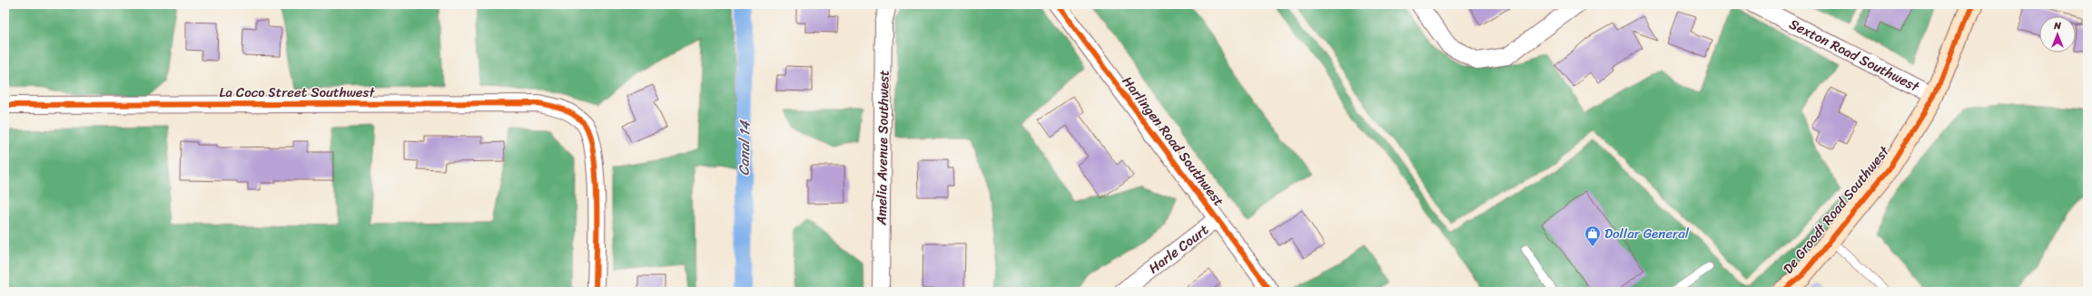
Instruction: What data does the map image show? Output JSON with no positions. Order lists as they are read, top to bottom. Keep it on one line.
{"streets":{"street":["Sexton Road Southwest","La Coco Street Southwest","Harlingen Road Southwest","Amelia Avenue Southwest","De Groodt Road Southwest","Harle Court"]},"crossings":[["Sexton Road Southwest","De Groodt Road Southwest"],["Harlingen Road Southwest","Harle Court"]],"water":["Canal 14"],"places":{"shop":["Dollar General"]},"north":"top"}
